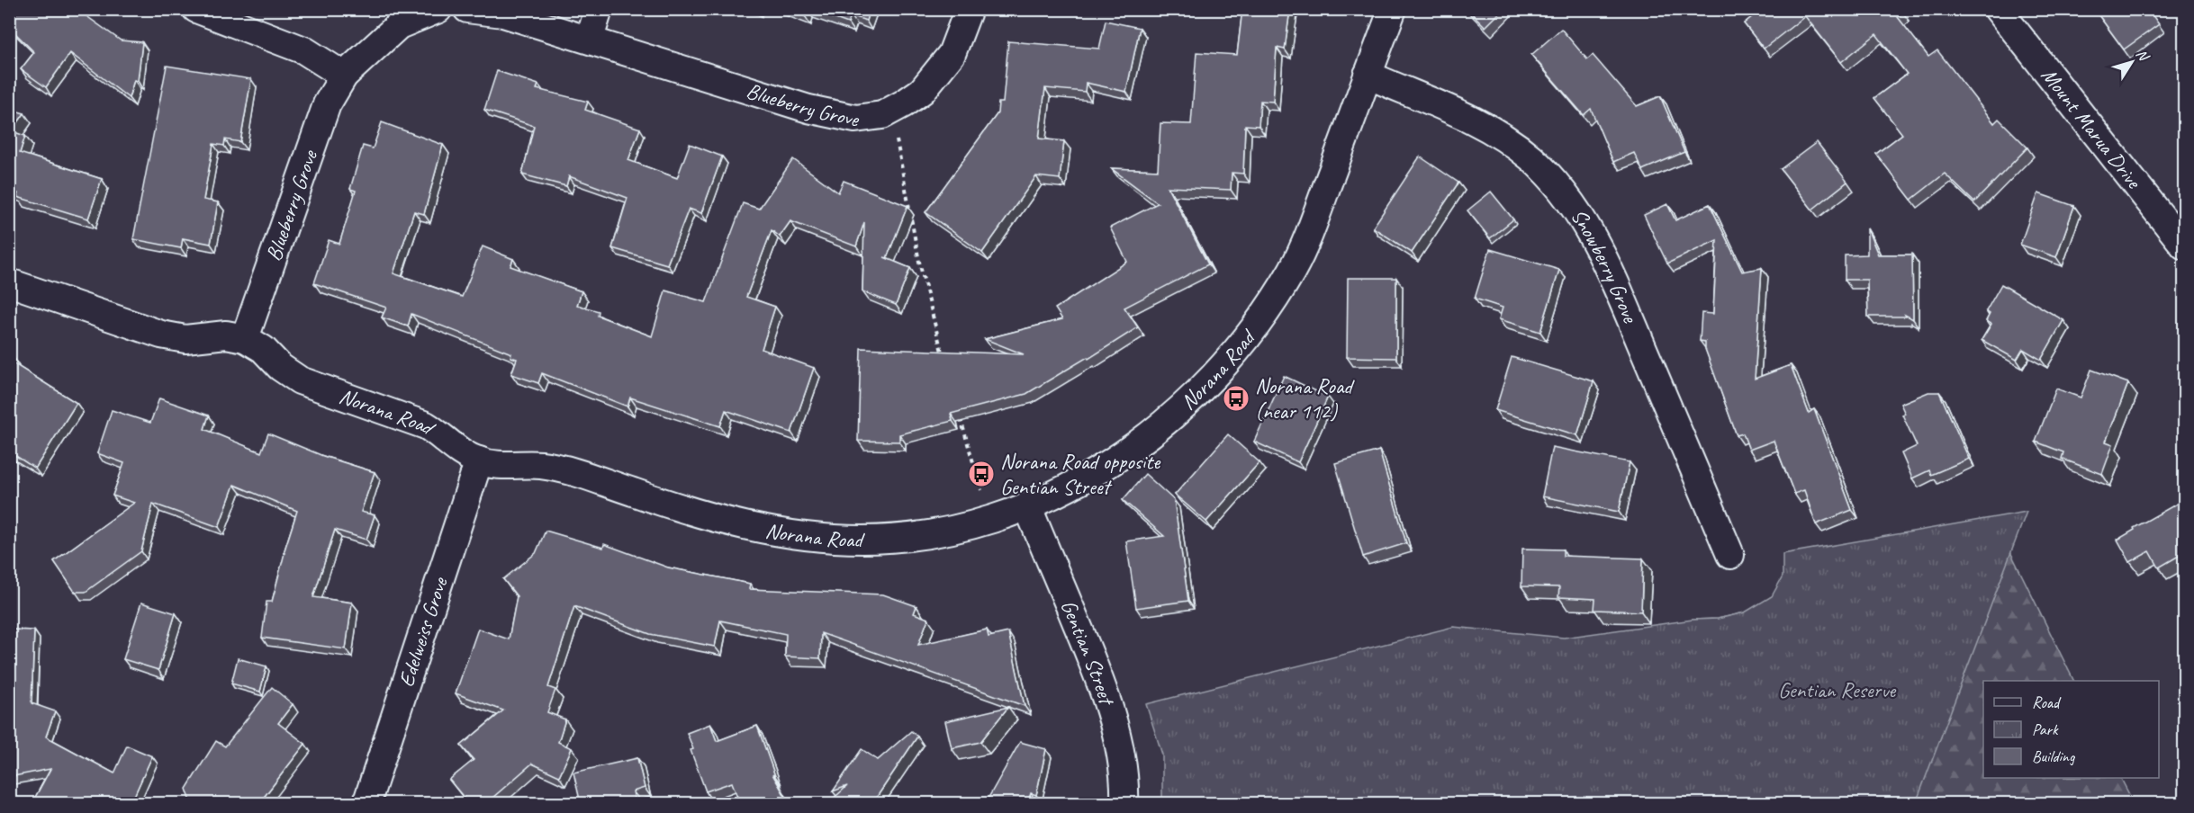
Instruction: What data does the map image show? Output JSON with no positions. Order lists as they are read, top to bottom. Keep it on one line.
{"streets":{"street":["Blueberry Grove","Mount Marua Drive","Snowberry Grove","Norana Road","Edelweiss Grove","Gentian Street"]},"crossings":[["Blueberry Grove","Norana Road"],["Snowberry Grove","Norana Road"],["Norana Road","Edelweiss Grove"],["Norana Road","Gentian Street"]],"parks":["Gentian Reserve"],"places":{"bus stop":["Norana Road (near 112)","Norana Road opposite Gentian Street"]},"legend":["Road","Park","Building"],"north":"top right"}
